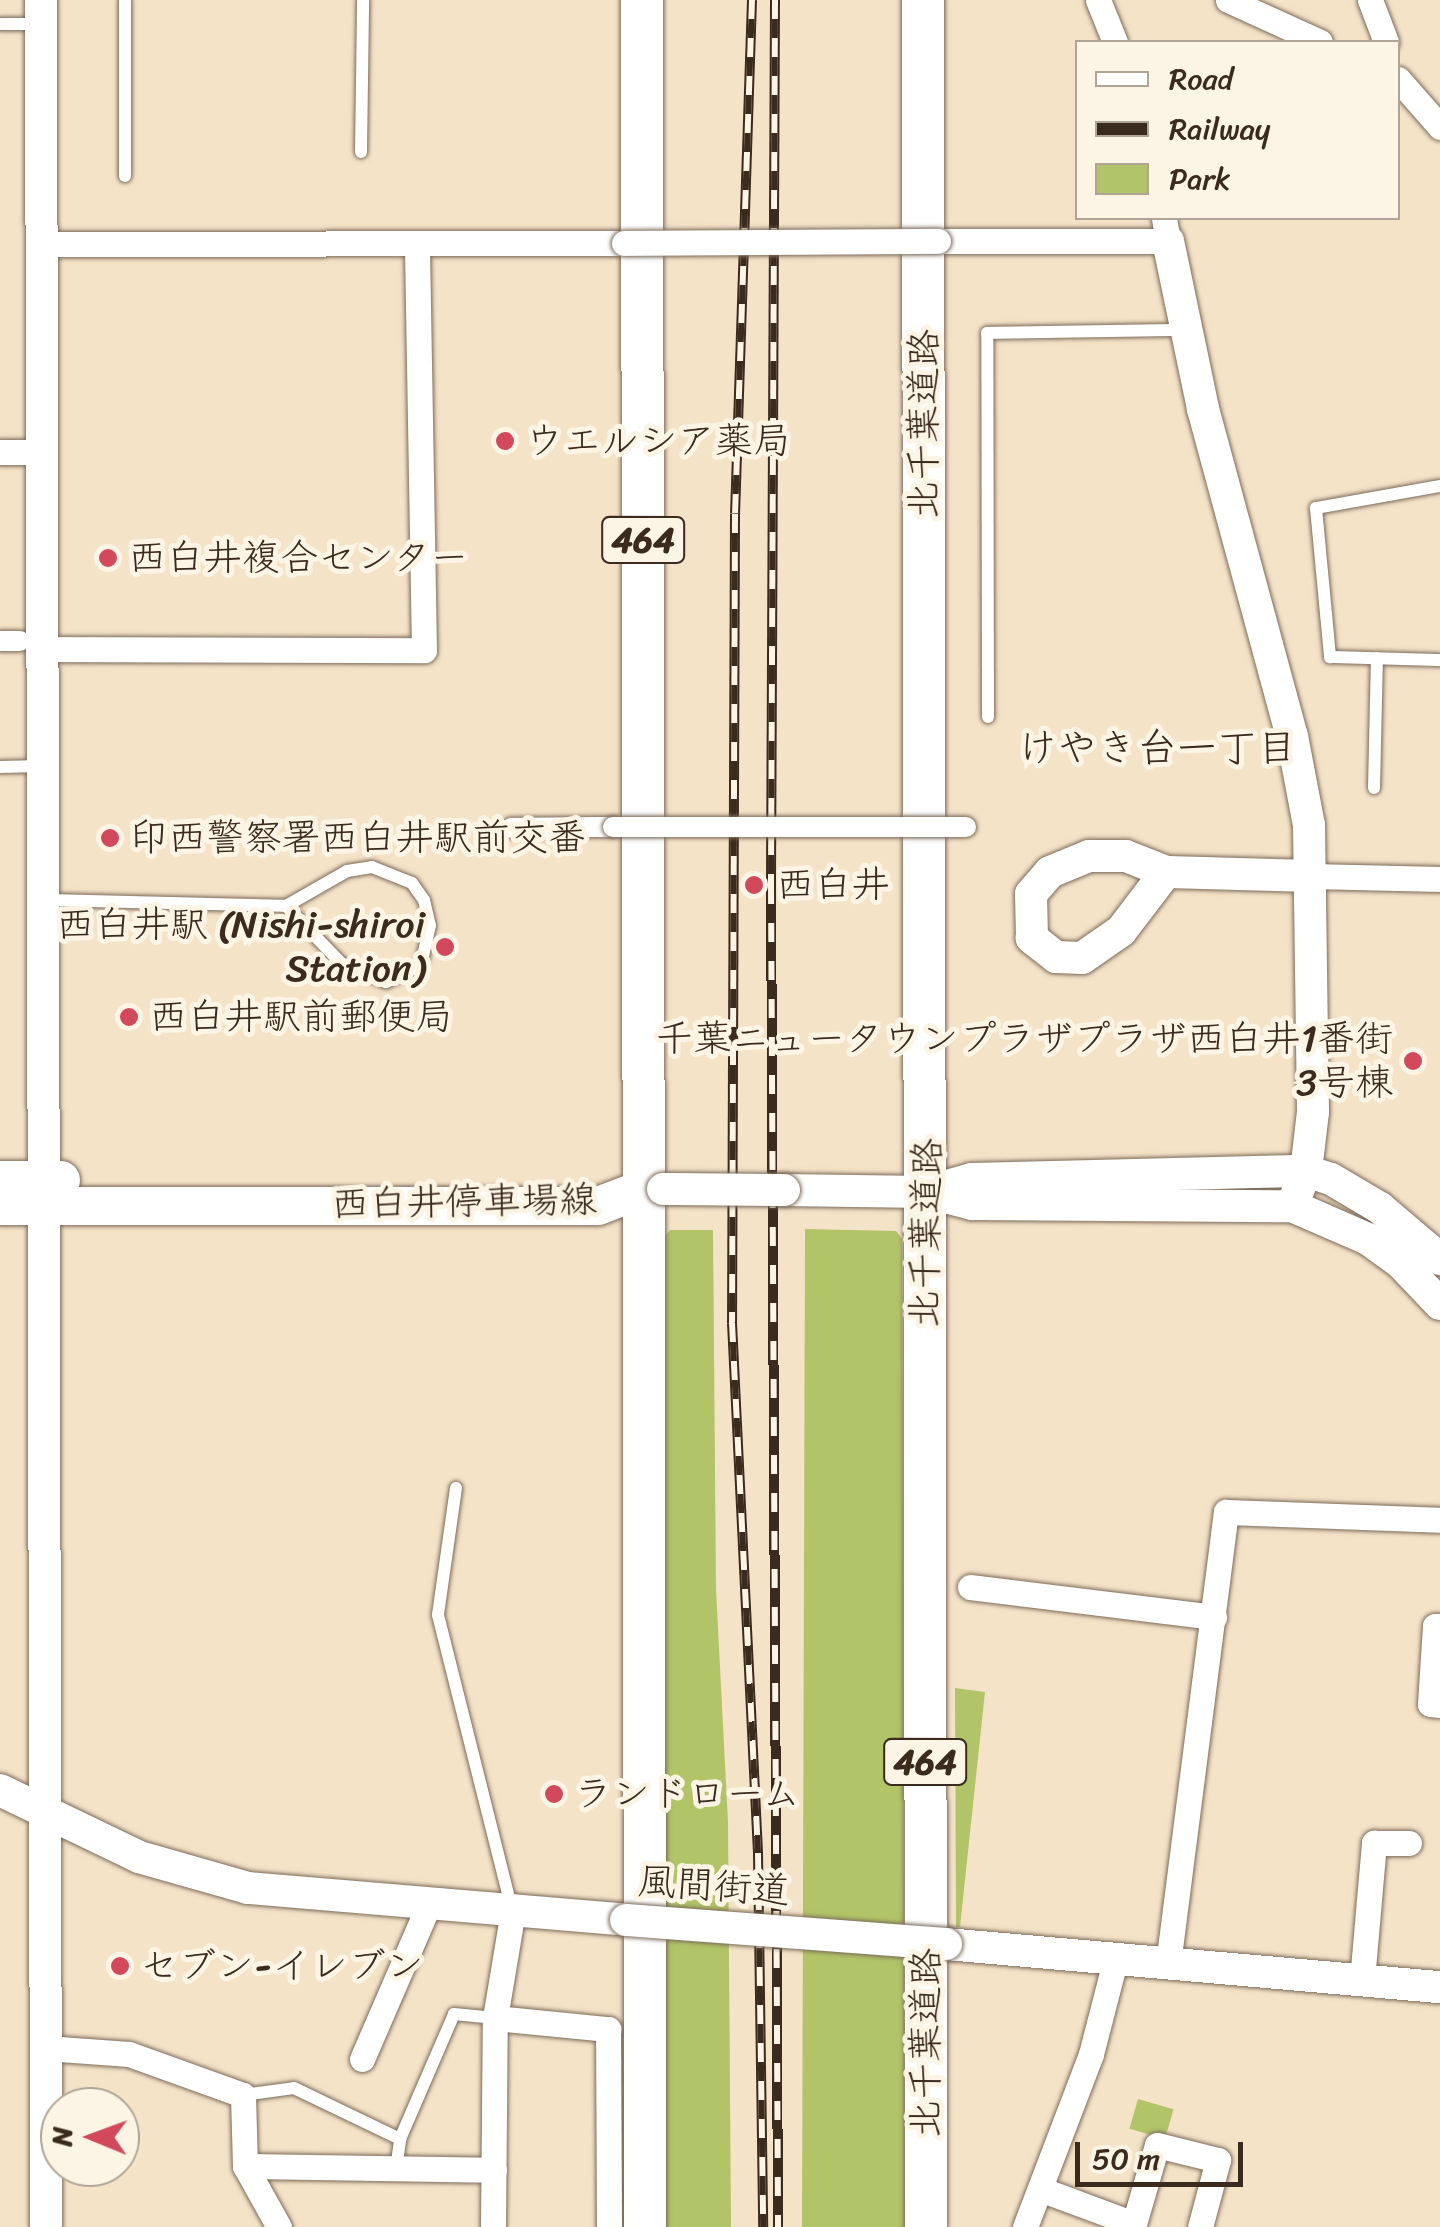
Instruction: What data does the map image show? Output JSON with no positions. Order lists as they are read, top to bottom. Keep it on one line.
{"streets":{"highway":["北千葉道路","464"],"main road":["西白井停車場線"],"street":["風間街道"]},"crossings":[["464","西白井停車場線"]],"districts":["けやき台一丁目"],"places":["ウエルシア薬局","西白井複合センター","印西警察署西白井駅前交番","西白井","西白井駅 (Nishi-shiroi Station)","西白井駅前郵便局","千葉ニュータウンプラザプラザ西白井1番街 3号棟","ランドローム","セブン-イレブン"],"legend":["Road","Railway","Park"],"scale_bar":"50 m","north":"left"}
